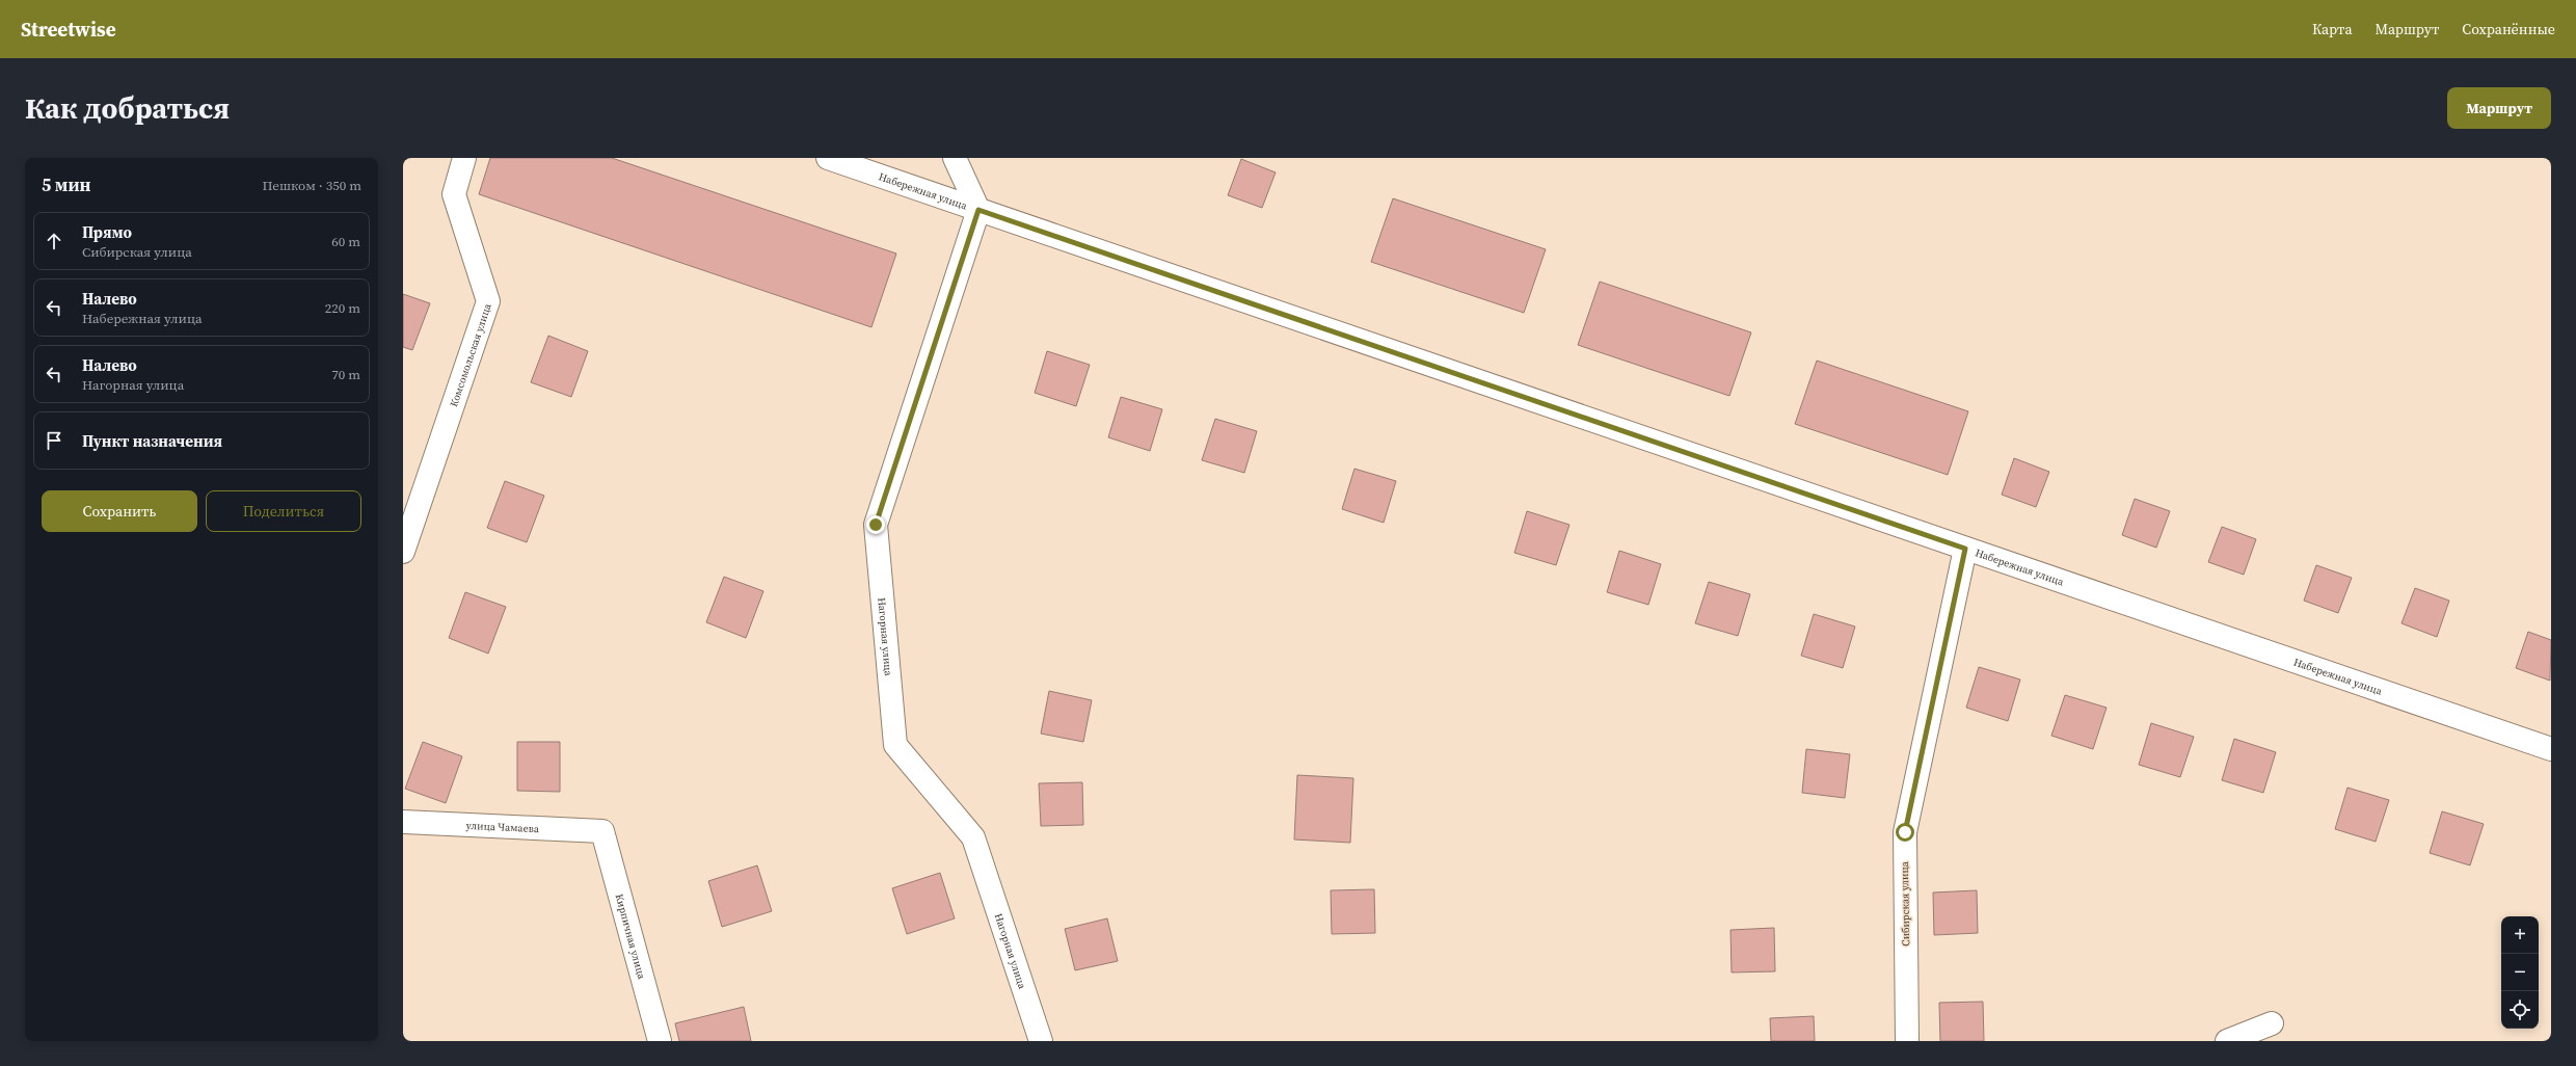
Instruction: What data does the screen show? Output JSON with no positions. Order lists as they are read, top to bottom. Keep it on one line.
{"streets":{"street":["Набережная улица","Комсомольская улица","Нагорная улица","улица Чамаева","Сибирская улица","Кирпичная улица"]},"crossings":[["Набережная улица","Нагорная улица"],["Набережная улица","Сибирская улица"],["улица Чамаева","Кирпичная улица"]],"page":{"header":"Streetwise","nav":["Карта","Маршрут","Сохранённые"],"buttons":["Маршрут",["Сохранить","Поделиться"]],"title":"Как добраться","heading":["5 мин","Пешком · 350 m"],"list":[["Прямо","Сибирская улица","60 m"],["Налево","Набережная улица","220 m"],["Налево","Нагорная улица","70 m"],"Пункт назначения"],"map_buttons":["+","−"]}}
